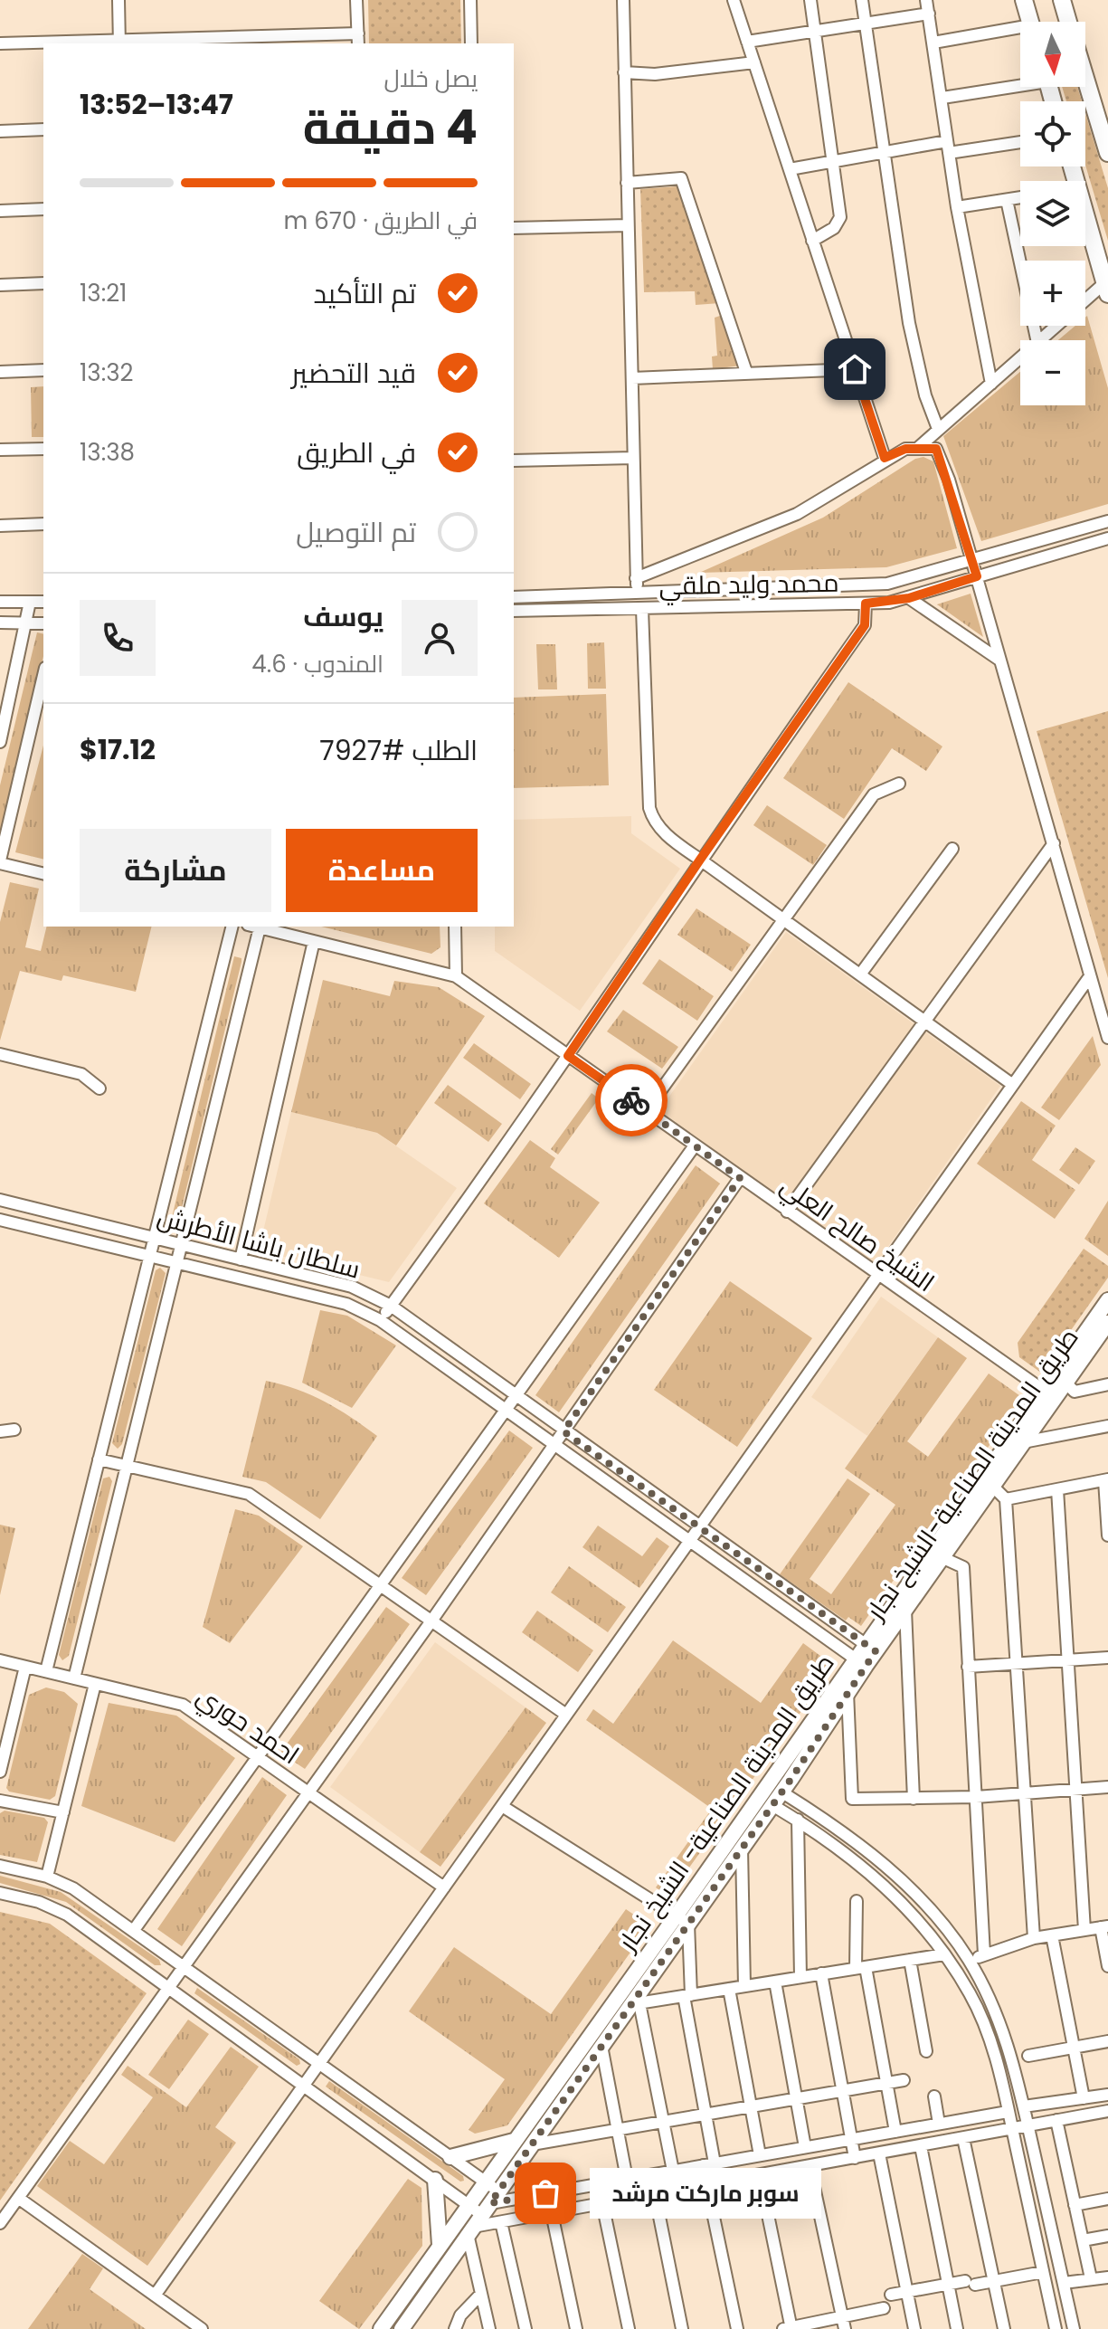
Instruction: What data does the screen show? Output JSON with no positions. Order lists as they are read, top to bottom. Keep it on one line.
{"streets":{"main road":["طريق المدينة الصناعية-الشيخ نجار","طريق المدينة الصناعية- الشيخ نجار"],"street":["محمد وليد ملقي","الشيخ صالح العلي","سلطان باشا الأطرش","احمد حوري"]},"crossings":[["الشيخ صالح العلي","طريق المدينة الصناعية-الشيخ نجار"],["الشيخ صالح العلي","طريق المدينة الصناعية- الشيخ نجار"],["سلطان باشا الأطرش","طريق المدينة الصناعية-الشيخ نجار"],["سلطان باشا الأطرش","طريق المدينة الصناعية- الشيخ نجار"],["طريق المدينة الصناعية-الشيخ نجار","طريق المدينة الصناعية- الشيخ نجار"]],"places":["سوبر ماركت مرشد"],"north":"bottom","page":{"map_buttons":["+","−"],"heading":["4 دقيقة","يصل خلال","13:47–13:52"],"panel":["يوسف","المندوب · 4.6","الطلب #7927","$17.12"],"bar":"في الطريق · 670 m","list":[["تم التأكيد","13:21"],["قيد التحضير","13:32"],["في الطريق","13:38"],"تم التوصيل"],"buttons":["مساعدة","مشاركة"],"bubble":"سوبر ماركت مرشد"}}
